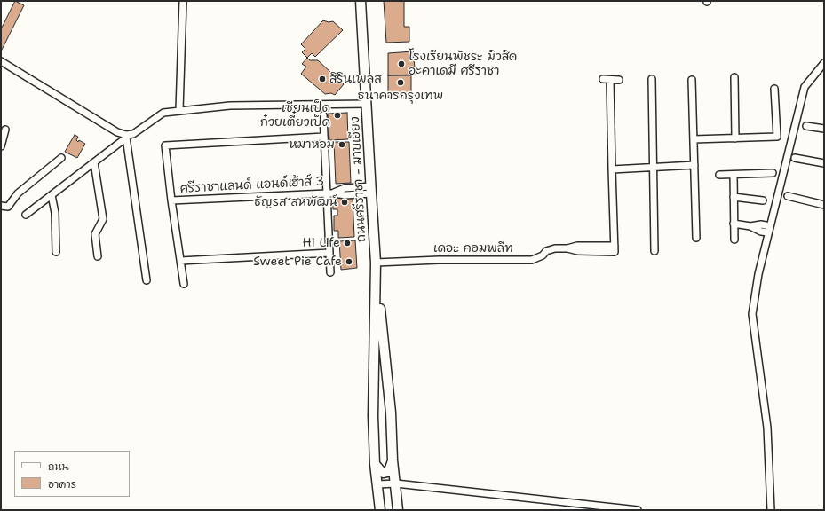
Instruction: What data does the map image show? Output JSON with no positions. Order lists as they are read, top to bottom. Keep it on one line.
{"streets":{"main road":["ถนนศรีราชา - มาบเอียง"],"street":["ศรีราชาแลนด์ แอนด์เฮ้าส์ 3","เดอะ คอมพลีท"]},"crossings":[["ถนนศรีราชา - มาบเอียง","ศรีราชาแลนด์ แอนด์เฮ้าส์ 3"],["ถนนศรีราชา - มาบเอียง","เดอะ คอมพลีท"]],"places":["โรงเรียนพัชระ มิวสิค อะคาเดมี ศรีราชา","สิรินเพลส","ธนาคารกรุงเทพ","เซียนเป็ด ก๋วยเตี๋ยวเป็ด","หมาหอม","ธัญรส สหพัฒน์","Hi Life","Sweet Pie Cafe"],"legend":["ถนน","อาคาร"]}
